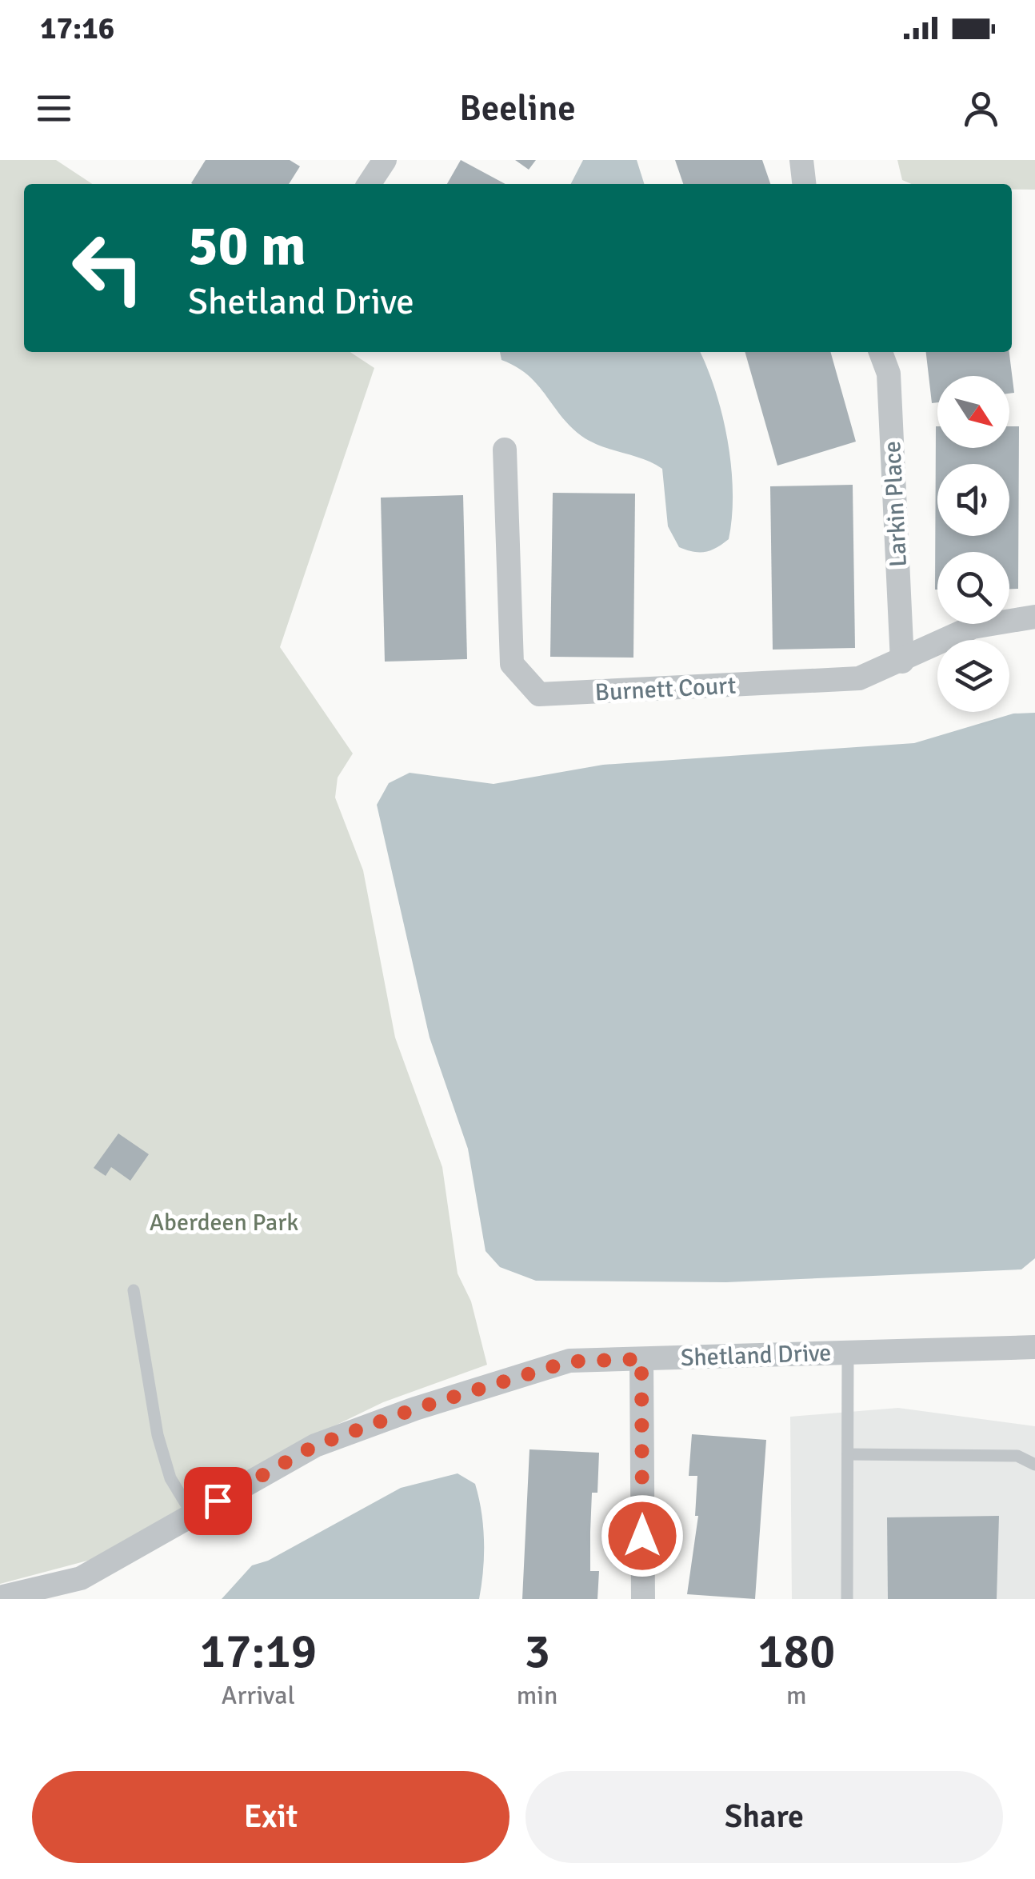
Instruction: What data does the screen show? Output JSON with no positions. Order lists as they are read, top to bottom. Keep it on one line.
{"streets":{"street":["Larkin Place","Burnett Court","Shetland Drive"]},"crossings":[["Larkin Place","Burnett Court"]],"parks":["Aberdeen Park"],"north":"bottom right","page":{"status":"17:16","header":"Beeline","turn":["50 m","Shetland Drive"],"eta":["17:19","Arrival","3","min","180","m"],"buttons":["Exit","Share"]}}
